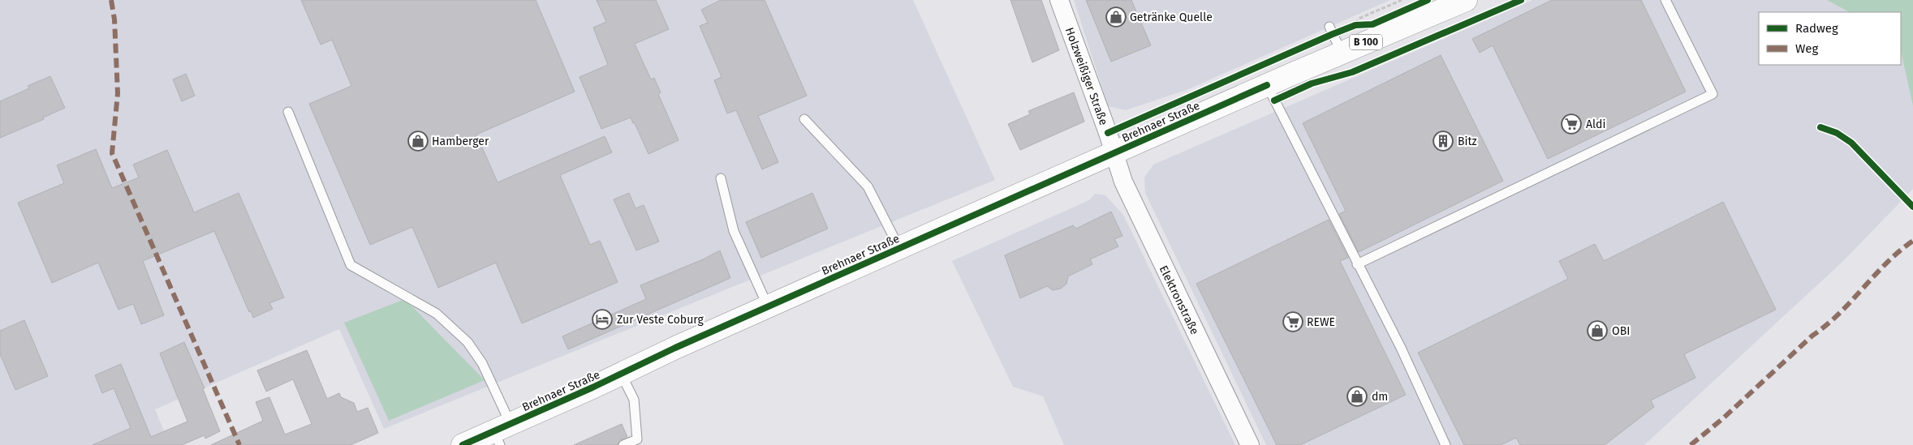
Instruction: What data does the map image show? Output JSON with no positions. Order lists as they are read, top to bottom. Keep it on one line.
{"streets":{"main road":["B 100","Brehnaer Straße"],"street":["Holzweißiger Straße","Elektronstraße"]},"crossings":[["Holzweißiger Straße","Brehnaer Straße"],["Holzweißiger Straße","Elektronstraße"],["Brehnaer Straße","Elektronstraße"]],"places":{"shop":["Getränke Quelle","Hamberger","OBI","dm"],"supermarket":["Aldi","REWE"],"building":["Bitz"],"hotel":["Zur Veste Coburg"]},"legend":["Radweg","Weg"]}
